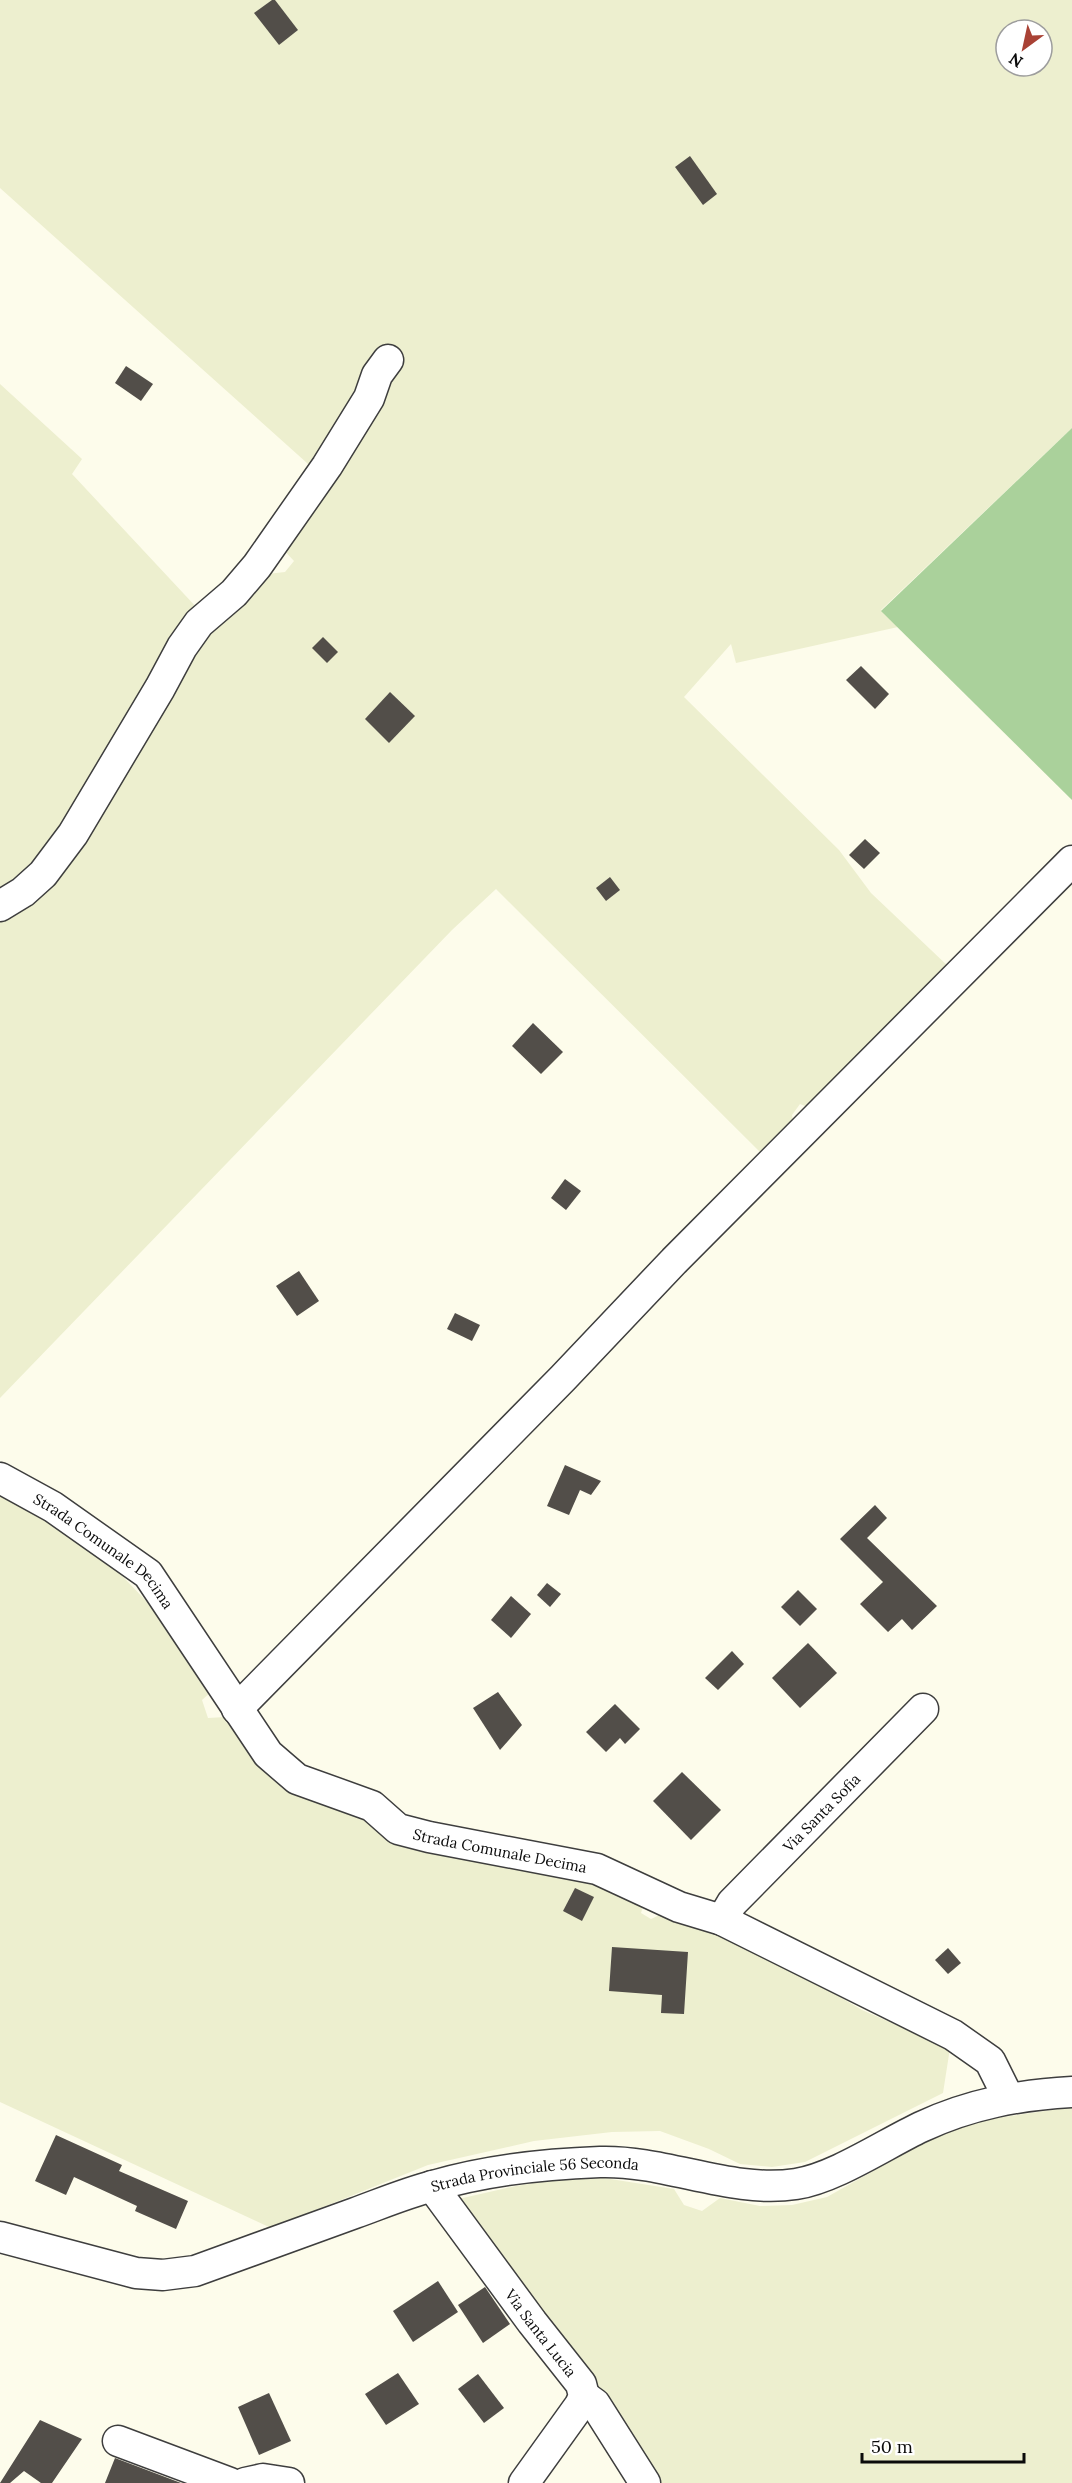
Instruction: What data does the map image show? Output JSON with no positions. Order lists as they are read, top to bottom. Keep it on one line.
{"streets":{"street":["Strada Comunale Decima","Via Santa Sofia","Strada Provinciale 56 Seconda","Via Santa Lucia"]},"crossings":[["Strada Comunale Decima","Via Santa Sofia"],["Strada Comunale Decima","Strada Provinciale 56 Seconda"],["Strada Provinciale 56 Seconda","Via Santa Lucia"]],"scale_bar":"50 m","north":"bottom left"}
